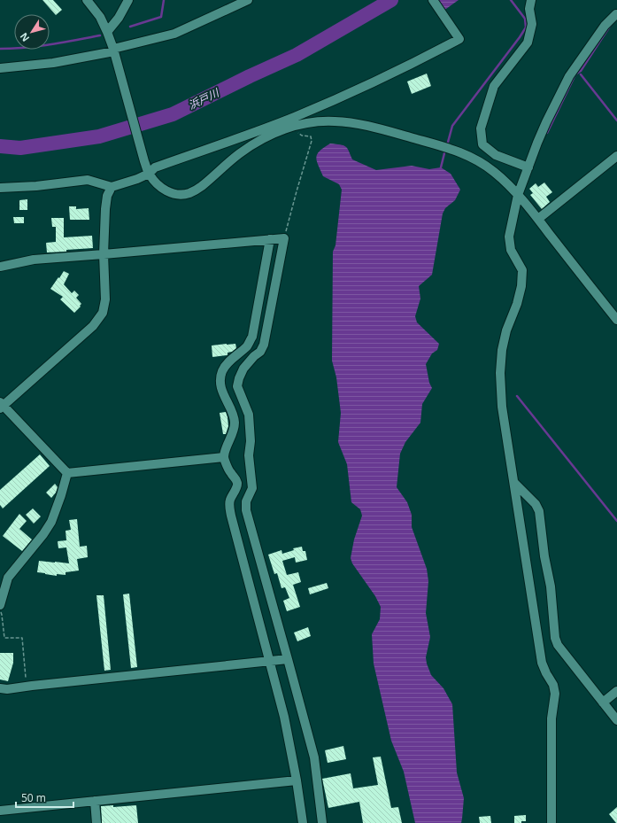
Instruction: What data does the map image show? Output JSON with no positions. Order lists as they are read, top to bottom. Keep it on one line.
{"water":["浜戸川"],"scale_bar":"50 m","north":"bottom left"}
